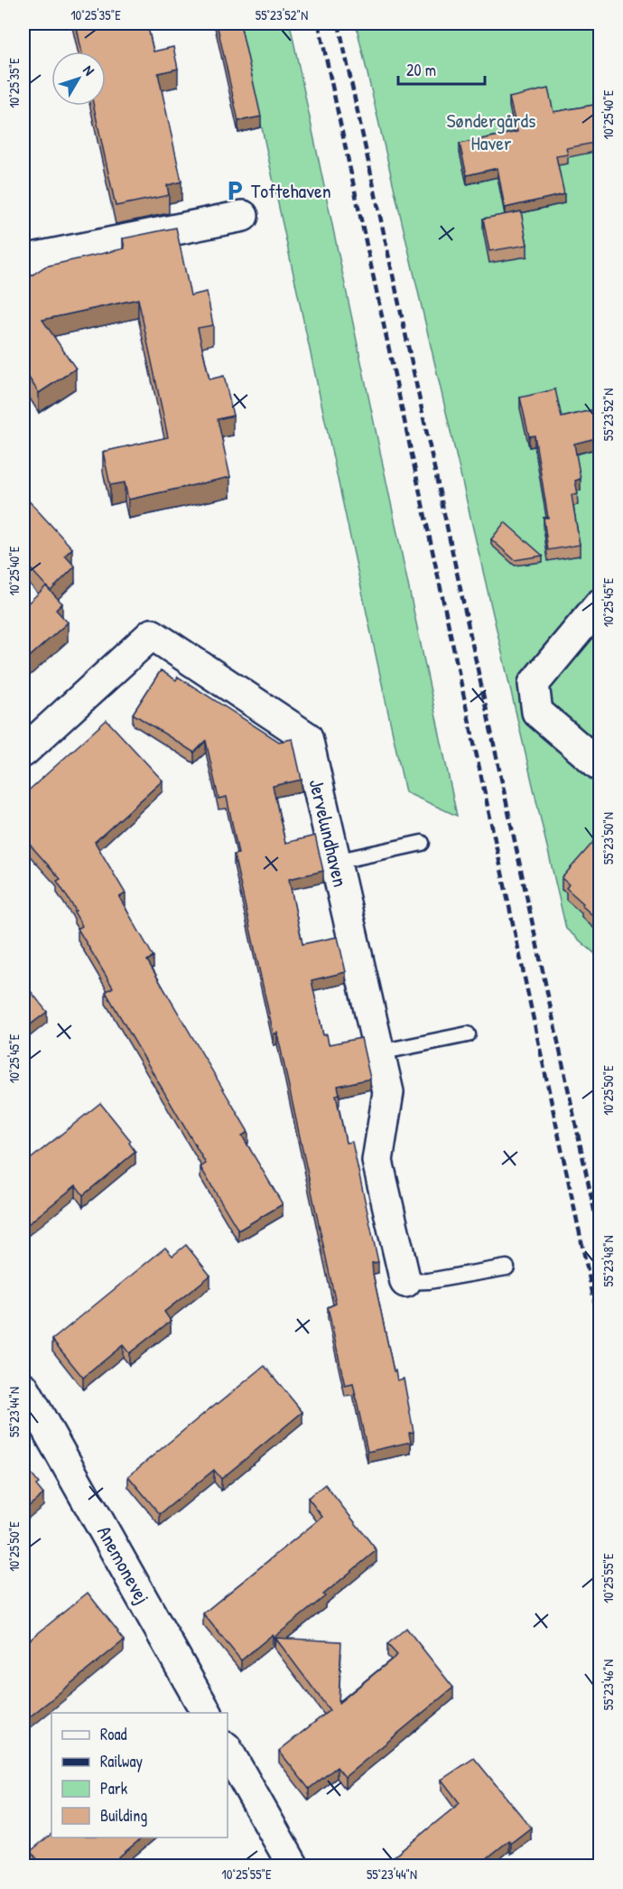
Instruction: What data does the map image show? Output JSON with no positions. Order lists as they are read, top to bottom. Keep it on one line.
{"streets":{"street":["Jervelundhaven","Anemonevej"]},"parks":["Søndergårds Haver"],"places":{"parking":["Toftehaven"]},"legend":["Road","Railway","Park","Building"],"scale_bar":"20 m","north":"top right","coordinates":["10°25'35\"E","55°23'52\"N","10°25'40\"E","10°25'45\"E","55°23'50\"N","10°25'50\"E","55°23'48\"N","55°23'44\"N","10°25'55\"E","55°23'46\"N"]}
